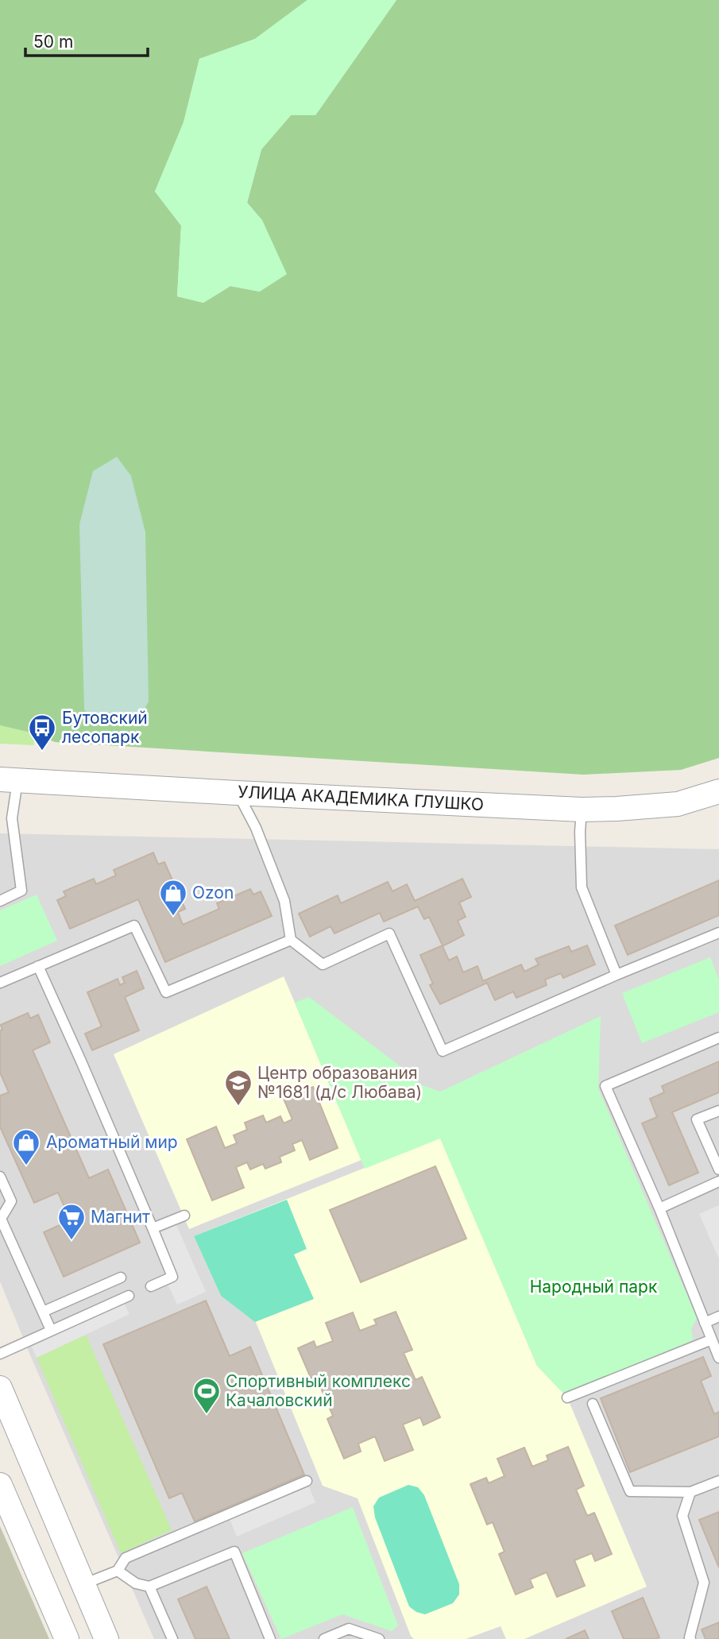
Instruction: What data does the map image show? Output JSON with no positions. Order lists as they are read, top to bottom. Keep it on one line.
{"streets":{"street":["УЛИЦА АКАДЕМИКА ГЛУШКО"]},"parks":["Народный парк"],"places":{"bus stop":["Бутовский лесопарк"],"shop":["Ozon","Ароматный мир"],"school or university":["Центр образования №1681 (д/с Любава)"],"supermarket":["Магнит"],"sports":["Спортивный комплекс Качаловский"]},"scale_bar":"50 m"}
